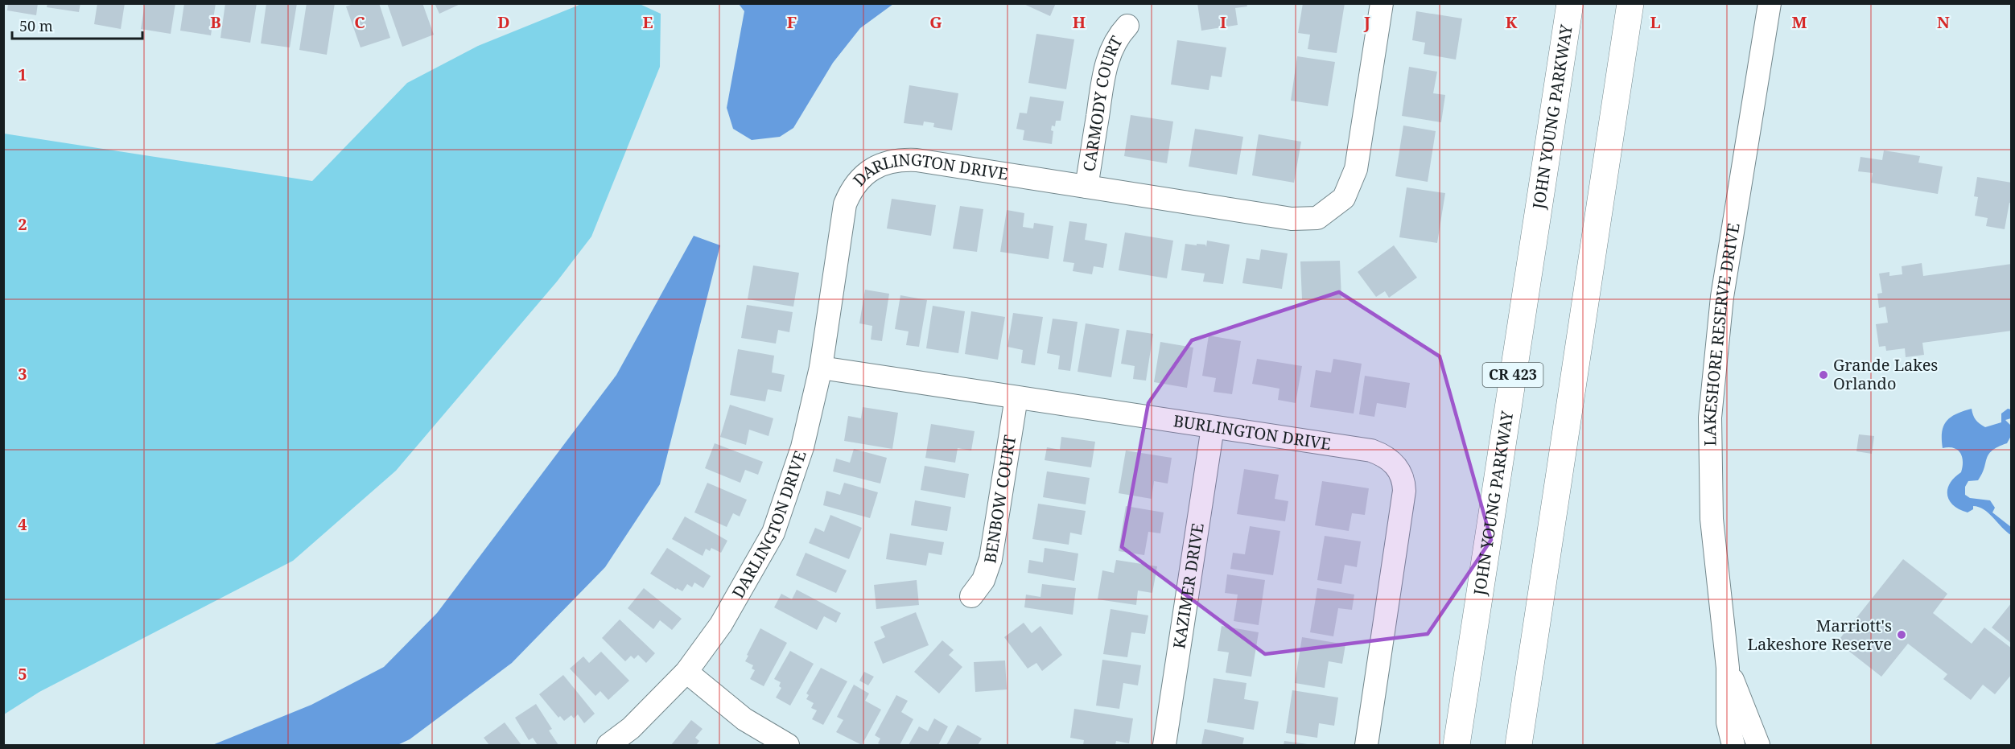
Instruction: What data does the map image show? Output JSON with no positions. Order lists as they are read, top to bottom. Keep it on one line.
{"streets":{"highway":["JOHN YOUNG PARKWAY","CR 423"],"street":["CARMODY COURT","DARLINGTON DRIVE","LAKESHORE RESERVE DRIVE","BURLINGTON DRIVE","BENBOW COURT","KAZIMER DRIVE"]},"crossings":[["CARMODY COURT","DARLINGTON DRIVE"],["DARLINGTON DRIVE","BURLINGTON DRIVE"],["BURLINGTON DRIVE","BENBOW COURT"],["BURLINGTON DRIVE","KAZIMER DRIVE"]],"places":["Grande Lakes Orlando","Marriott's Lakeshore Reserve"],"scale_bar":"50 m","grid":{"columns":["B","C","D","E","F","G","H","I","J","K","L","M","N"],"rows":["1","2","3","4","5"]}}
